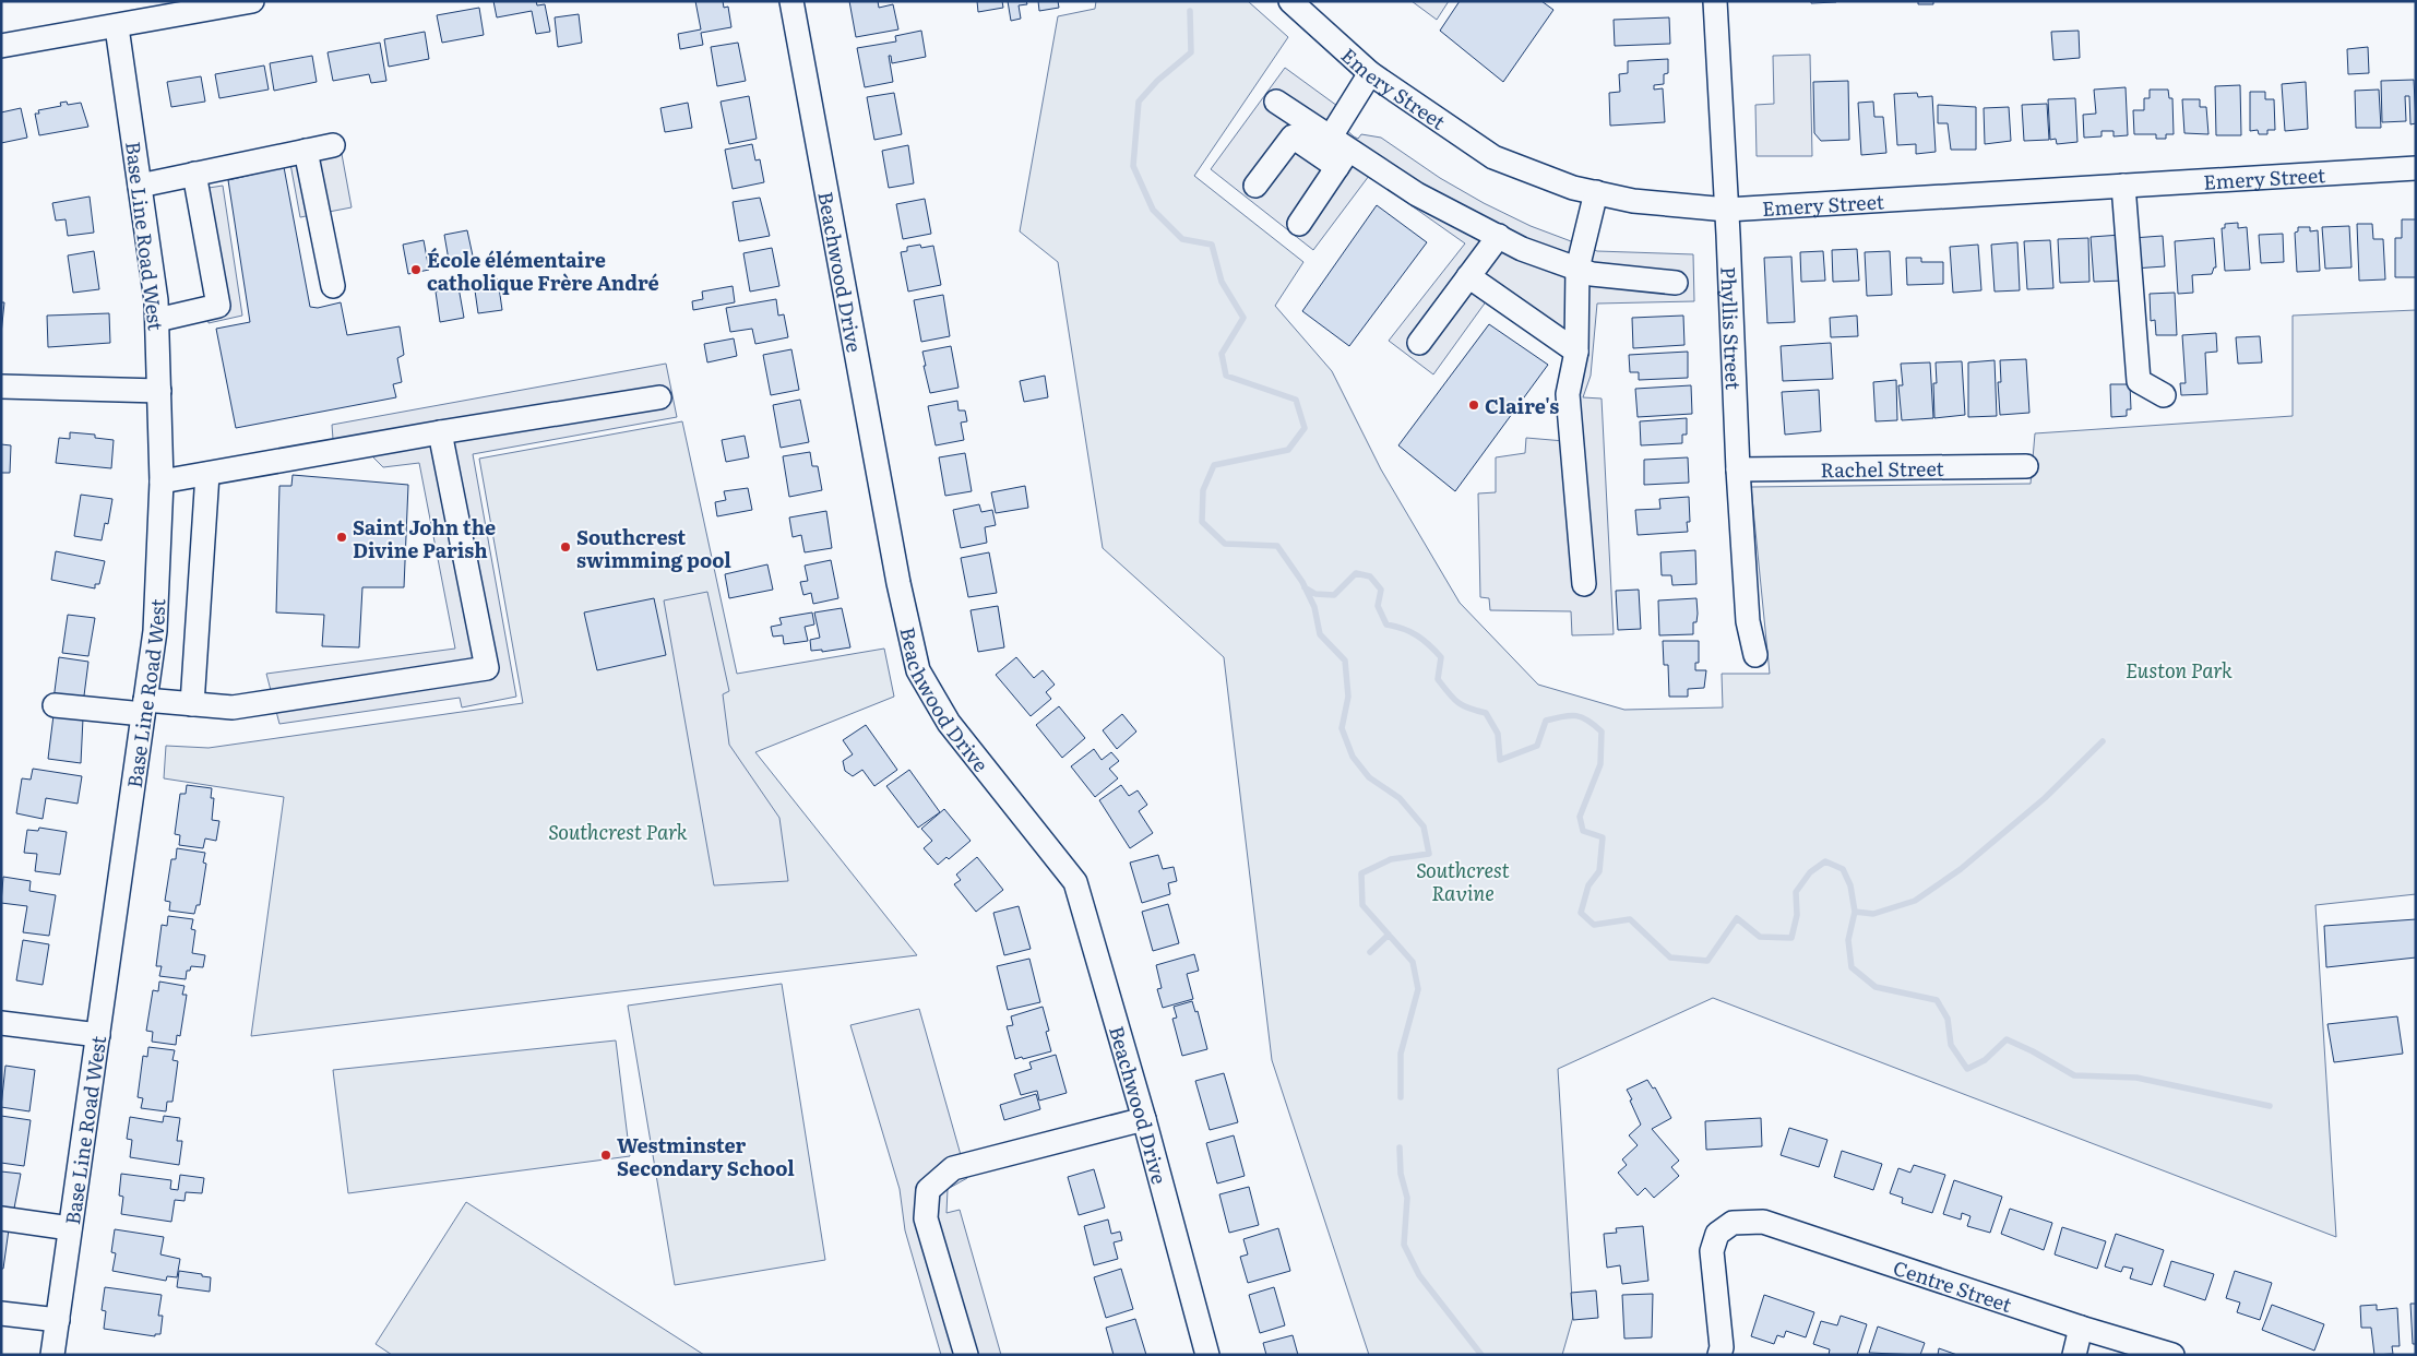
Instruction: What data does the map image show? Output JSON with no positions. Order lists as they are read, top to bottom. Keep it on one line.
{"streets":{"street":["Emery Street","Base Line Road West","Beachwood Drive","Phyllis Street","Rachel Street","Centre Street"]},"crossings":[["Emery Street","Phyllis Street"],["Phyllis Street","Rachel Street"]],"parks":["Euston Park","Southcrest Park","Southcrest Ravine"],"places":["École élémentaire catholique Frère André","Claire's","Saint John the Divine Parish","Southcrest swimming pool","Westminster Secondary School"]}
